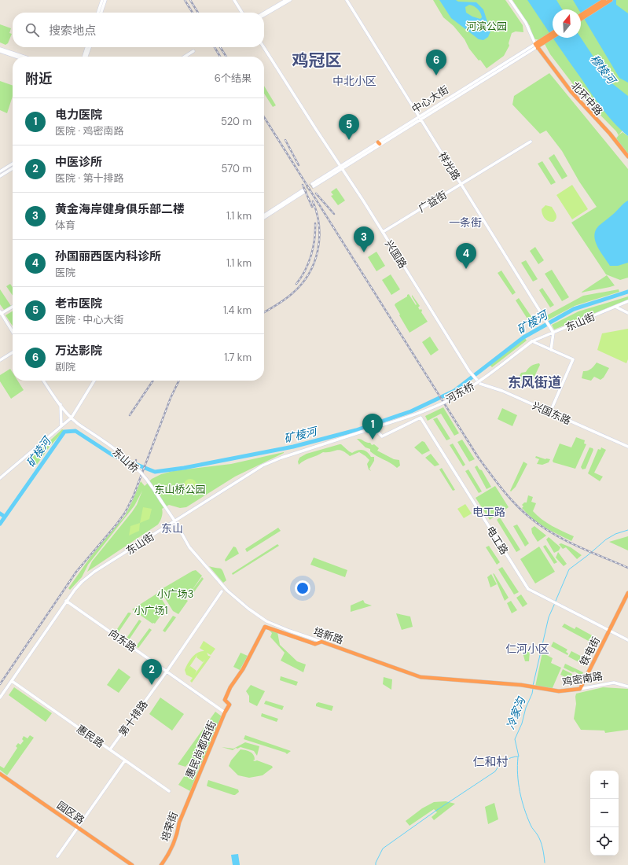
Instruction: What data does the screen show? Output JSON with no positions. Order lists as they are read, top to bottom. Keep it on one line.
{"streets":{"highway":["北环中路","中心大街","培新路","铁电街","鸡密南路","惠民尚都西街","园区路","培荣街"],"main road":["祥光路","广益街","兴国路","东山街","河东桥","兴国东路","东山桥","电工路","向东路","第十排路","惠民路"]},"crossings":[["北环中路","中心大街"],["中心大街","祥光路"],["中心大街","兴国路"],["祥光路","广益街"],["祥光路","东山街"],["广益街","兴国路"],["兴国路","兴国东路"],["东山街","河东桥"],["东山街","东山桥"],["东山街","电工路"],["东山街","培新路"],["东山街","向东路"],["东山街","惠民路"],["东山桥","培新路"],["电工路","铁电街"],["培新路","鸡密南路"],["向东路","第十排路"],["向东路","惠民尚都西街"],["铁电街","鸡密南路"],["第十排路","惠民路"],["惠民尚都西街","培荣街"]],"districts":["鸡冠区","中北小区","一条街","东风街道","电工路","东山","仁河小区","仁和村"],"water":["穆棱河","矿棱河","冷家沟"],"parks":["河滨公园","东山桥公园","小广场3","小广场1"],"north":"top","page":{"search":"搜索地点","pins":["6","5","3","4","1","2"],"heading":["附近","6个结果"],"list":[{"mark":"1","name":"电力医院","note":"医院 · 鸡密南路","value":"520 m"},{"mark":"2","name":"中医诊所","note":"医院 · 第十排路","value":"570 m"},{"mark":"3","name":"黄金海岸健身俱乐部二楼","note":"体育","value":"1.1 km"},{"mark":"4","name":"孙国丽西医内科诊所","note":"医院","value":"1.1 km"},{"mark":"5","name":"老市医院","note":"医院 · 中心大街","value":"1.4 km"},{"mark":"6","name":"万达影院","note":"剧院","value":"1.7 km"}],"map_buttons":["+","−"]}}
